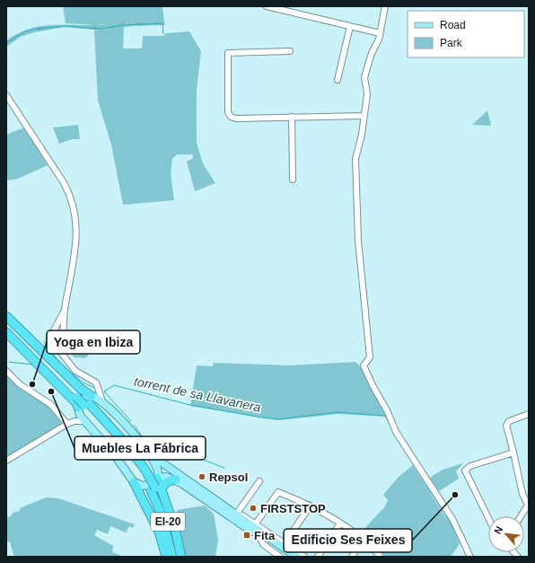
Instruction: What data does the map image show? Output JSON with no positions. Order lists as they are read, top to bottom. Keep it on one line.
{"streets":{"highway":["EI-20"]},"water":["torrent de sa Llavanera"],"places":{"other":["Yoga en Ibiza","Muebles La Fábrica","Repsol","Edificio Ses Feixes","FIRSTSTOP"],"transit":["Fita"]},"legend":["Road","Park"],"north":"top left"}
